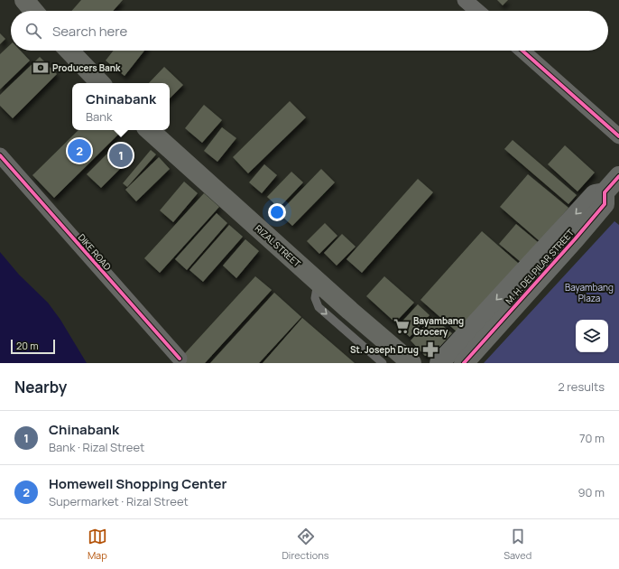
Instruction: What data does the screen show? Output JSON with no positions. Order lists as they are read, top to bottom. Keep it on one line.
{"streets":{"main road":["RIZAL STREET"],"street":["DIKE ROAD","M. H. DEL PILAR STREET"]},"parks":["Bayambang Plaza"],"places":{"bank":["Producers Bank"],"supermarket":["Bayambang Grocery"],"pharmacy":["St. Joseph Drug"]},"scale_bar":"20 m","page":{"search":"Search here","popup":["Chinabank","Bank"],"pins":["2","1"],"scale":"20 m","heading":["Nearby","2 results"],"list":[{"mark":"1","name":"Chinabank","note":"Bank · Rizal Street","value":"70 m"},{"mark":"2","name":"Homewell Shopping Center","note":"Supermarket · Rizal Street","value":"90 m"}],"nav":["Map","Directions","Saved"]}}
